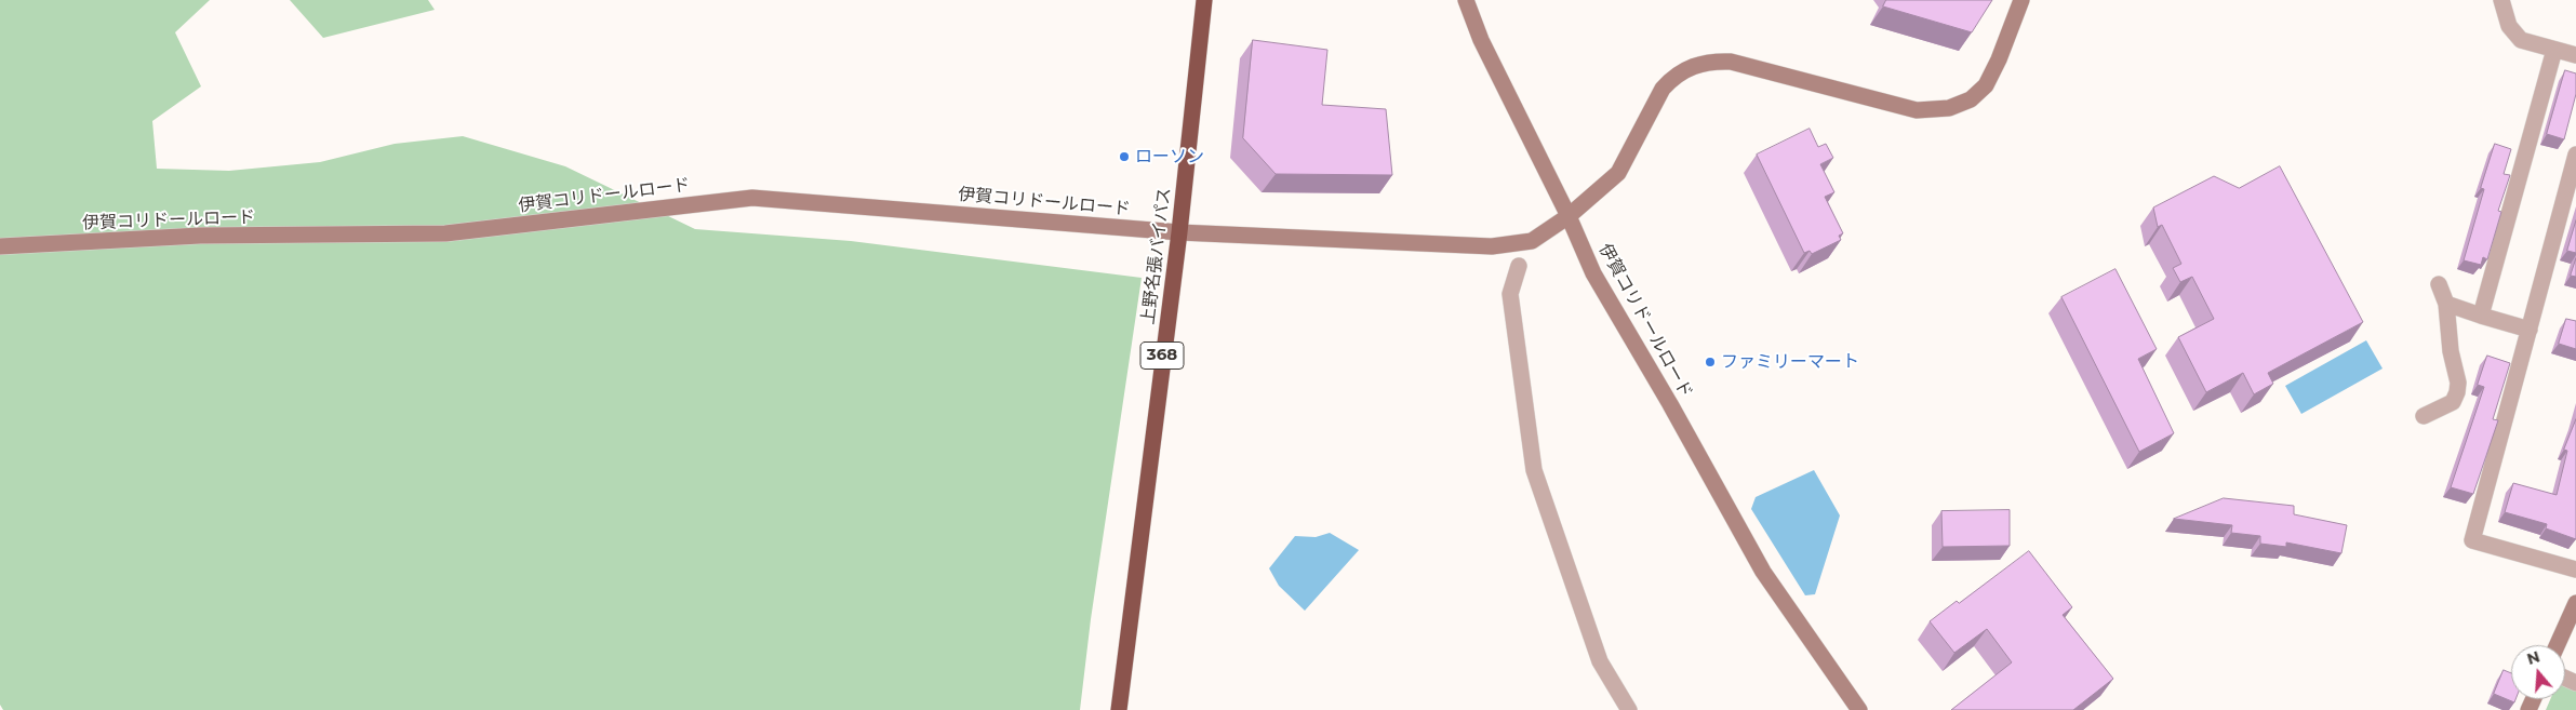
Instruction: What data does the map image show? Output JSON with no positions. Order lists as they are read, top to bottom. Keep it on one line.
{"streets":{"highway":["上野名張バイパス","368"],"street":["伊賀コリドールロード"]},"crossings":[["伊賀コリドールロード","上野名張バイパス"]],"places":["ローソン","ファミリーマート"],"north":"top"}
